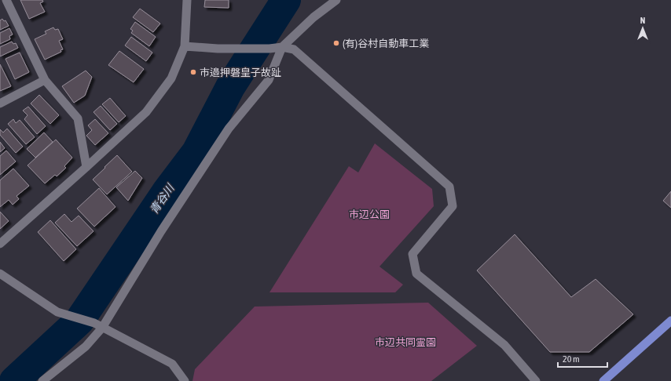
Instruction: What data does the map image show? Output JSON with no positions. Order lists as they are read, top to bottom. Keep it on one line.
{"water":["青谷川"],"parks":["市辺公園","市辺共同霊園"],"places":["(有)谷村自動車工業","市邉押磐皇子故趾"],"scale_bar":"20 m","north":"top"}
